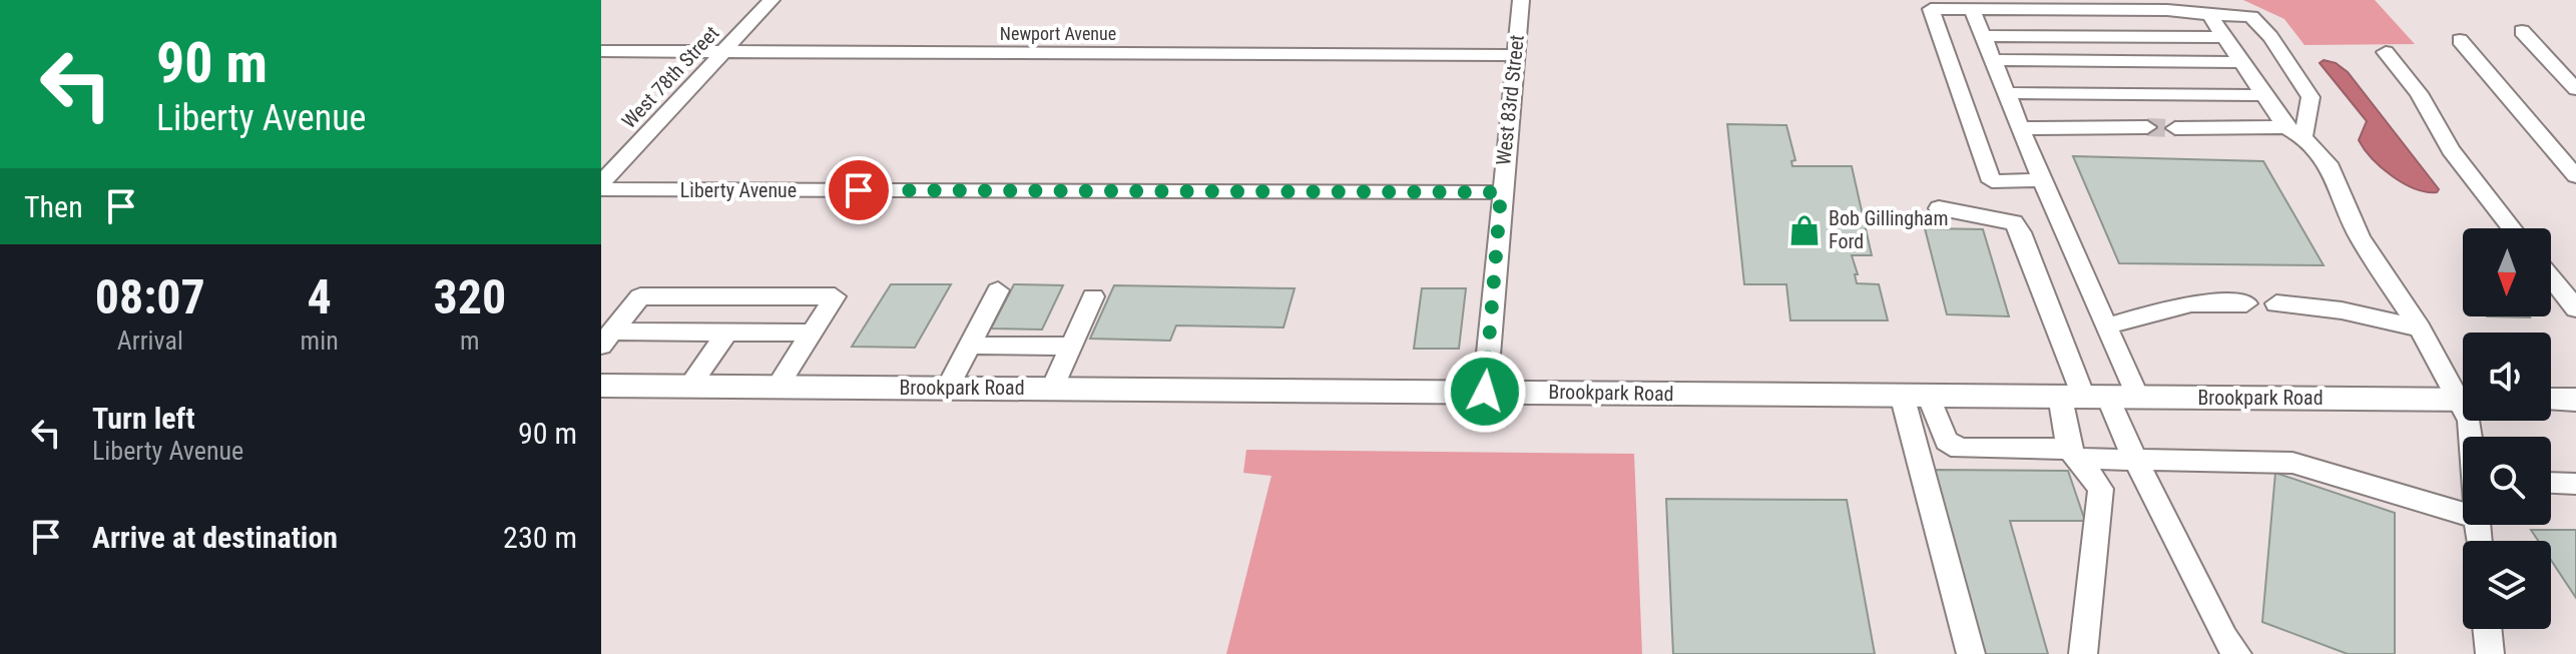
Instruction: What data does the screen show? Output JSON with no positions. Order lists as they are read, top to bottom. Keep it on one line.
{"streets":{"main road":["Brookpark Road"],"street":["Newport Avenue","West 78th Street","West 83rd Street","Liberty Avenue"]},"crossings":[["Newport Avenue","West 78th Street"],["Newport Avenue","West 83rd Street"],["West 83rd Street","Liberty Avenue"],["West 83rd Street","Brookpark Road"]],"places":{"shop":["Bob Gillingham Ford"]},"north":"bottom","page":{"turn":["90 m","Liberty Avenue"],"then":"Then","eta":["08:07","Arrival","4","min","320","m"],"list":[{"name":"Turn left","note":"Liberty Avenue","value":"90 m"},{"name":"Arrive at destination","value":"230 m"}]}}
